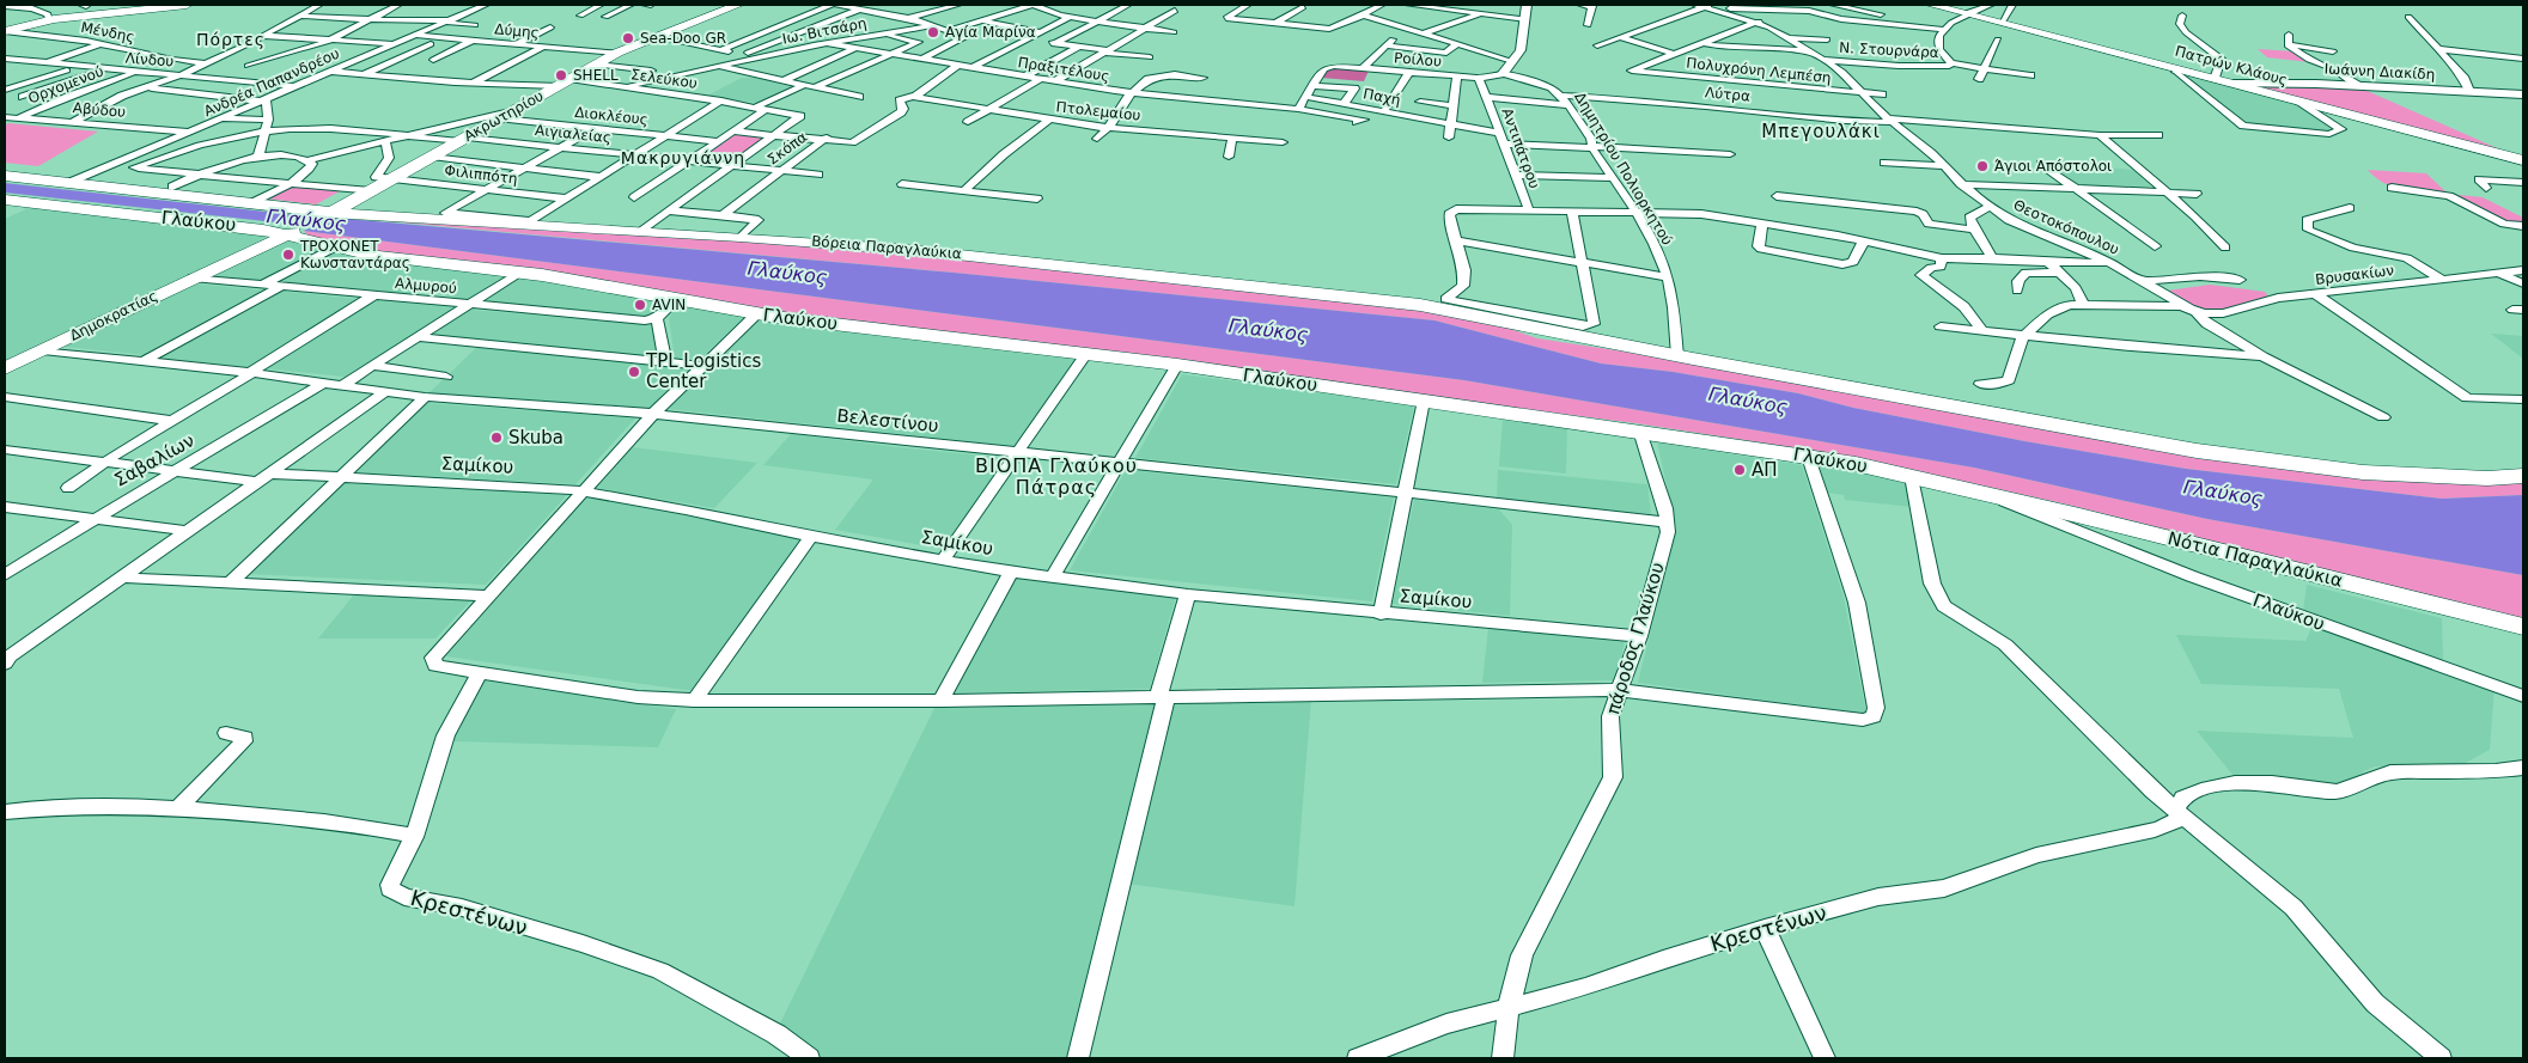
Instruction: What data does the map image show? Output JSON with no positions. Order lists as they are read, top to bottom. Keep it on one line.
{"streets":{"main road":["Πατρών Κλάους","Ακρωτηρίου","Γλαύκου","Βόρεια Παραγλαύκια","Δημοκρατίας","Νότια Παραγλαύκια"],"street":["Δύμης","Ιω. Βιτσάρη","Μένδης","N. Στουρνάρα","Λίνδου","Ροίλου","Πραξιτέλους","Πολυχρόνη Λεμπέση","Ιωάννη Διακίδη","Σελεύκου","Ανδρέα Παπανδρέου","Ορχομενού","Λύτρα","Παχή","Αβύδου","Πτολεμαίου","Διοκλέους","Αιγιαλείας","Σκόπα","Αντιπάτρου","Δημητρίου Πολιορκητού","Φιλιππότη","Θεοτοκόπουλου","Βρυσακίων","Αλμυρού","Βελεστίνου","Σαβαλίων","Σαμίκου","πάροδος Γλαύκου","Κρεστένων"]},"crossings":[["Δύμης","Ανδρέα Παπανδρέου"],["Δύμης","Ακρωτηρίου"],["Ιω. Βιτσάρη","Πραξιτέλους"],["Ιω. Βιτσάρη","Σελεύκου"],["N. Στουρνάρα","Πατρών Κλάους"],["N. Στουρνάρα","Θεοτοκόπουλου"],["Λίνδου","Ανδρέα Παπανδρέου"],["Λίνδου","Ορχομενού"],["Ροίλου","Αντιπάτρου"],["Ροίλου","Δημητρίου Πολιορκητού"],["Πατρών Κλάους","Ιωάννη Διακίδη"],["Πολυχρόνη Λεμπέση","Θεοτοκόπουλου"],["Σελεύκου","Ανδρέα Παπανδρέου"],["Σελεύκου","Ακρωτηρίου"],["Ανδρέα Παπανδρέου","Αβύδου"],["Ανδρέα Παπανδρέου","Γλαύκου"],["Ορχομενού","Αβύδου"],["Λύτρα","Αντιπάτρου"],["Λύτρα","Δημητρίου Πολιορκητού"],["Λύτρα","Θεοτοκόπουλου"],["Παχή","Αντιπάτρου"],["Ακρωτηρίου","Διοκλέους"],["Ακρωτηρίου","Αιγιαλείας"],["Ακρωτηρίου","Φιλιππότη"],["Ακρωτηρίου","Γλαύκου"],["Ακρωτηρίου","Βόρεια Παραγλαύκια"],["Ακρωτηρίου","Δημοκρατίας"],["Αιγιαλείας","Σκόπα"],["Αντιπάτρου","Δημητρίου Πολιορκητού"],["Δημητρίου Πολιορκητού","Βόρεια Παραγλαύκια"],["Γλαύκου","Βόρεια Παραγλαύκια"],["Γλαύκου","Δημοκρατίας"],["Γλαύκου","Νότια Παραγλαύκια"],["Γλαύκου","πάροδος Γλαύκου"],["Θεοτοκόπουλου","Βρυσακίων"],["Αλμυρού","Δημοκρατίας"],["Δημοκρατίας","Βελεστίνου"],["Βελεστίνου","Σαβαλίων"],["Βελεστίνου","πάροδος Γλαύκου"],["Σαβαλίων","Σαμίκου"],["Σαμίκου","πάροδος Γλαύκου"],["πάροδος Γλαύκου","Κρεστένων"]],"districts":["Πόρτες","Μπεγουλάκι","Μακρυγιάννη","ΒΙΟΠΑ Γλαύκου Πάτρας"],"water":["Γλαύκος"],"places":["Αγία Μαρίνα","Sea-Doo GR","SHELL","Άγιοι Απόστολοι","ΤΡΟΧΟΝΕΤ Κωνσταντάρας","AVIN","TPL Logistics Center","Skuba","ΑΠ"]}
